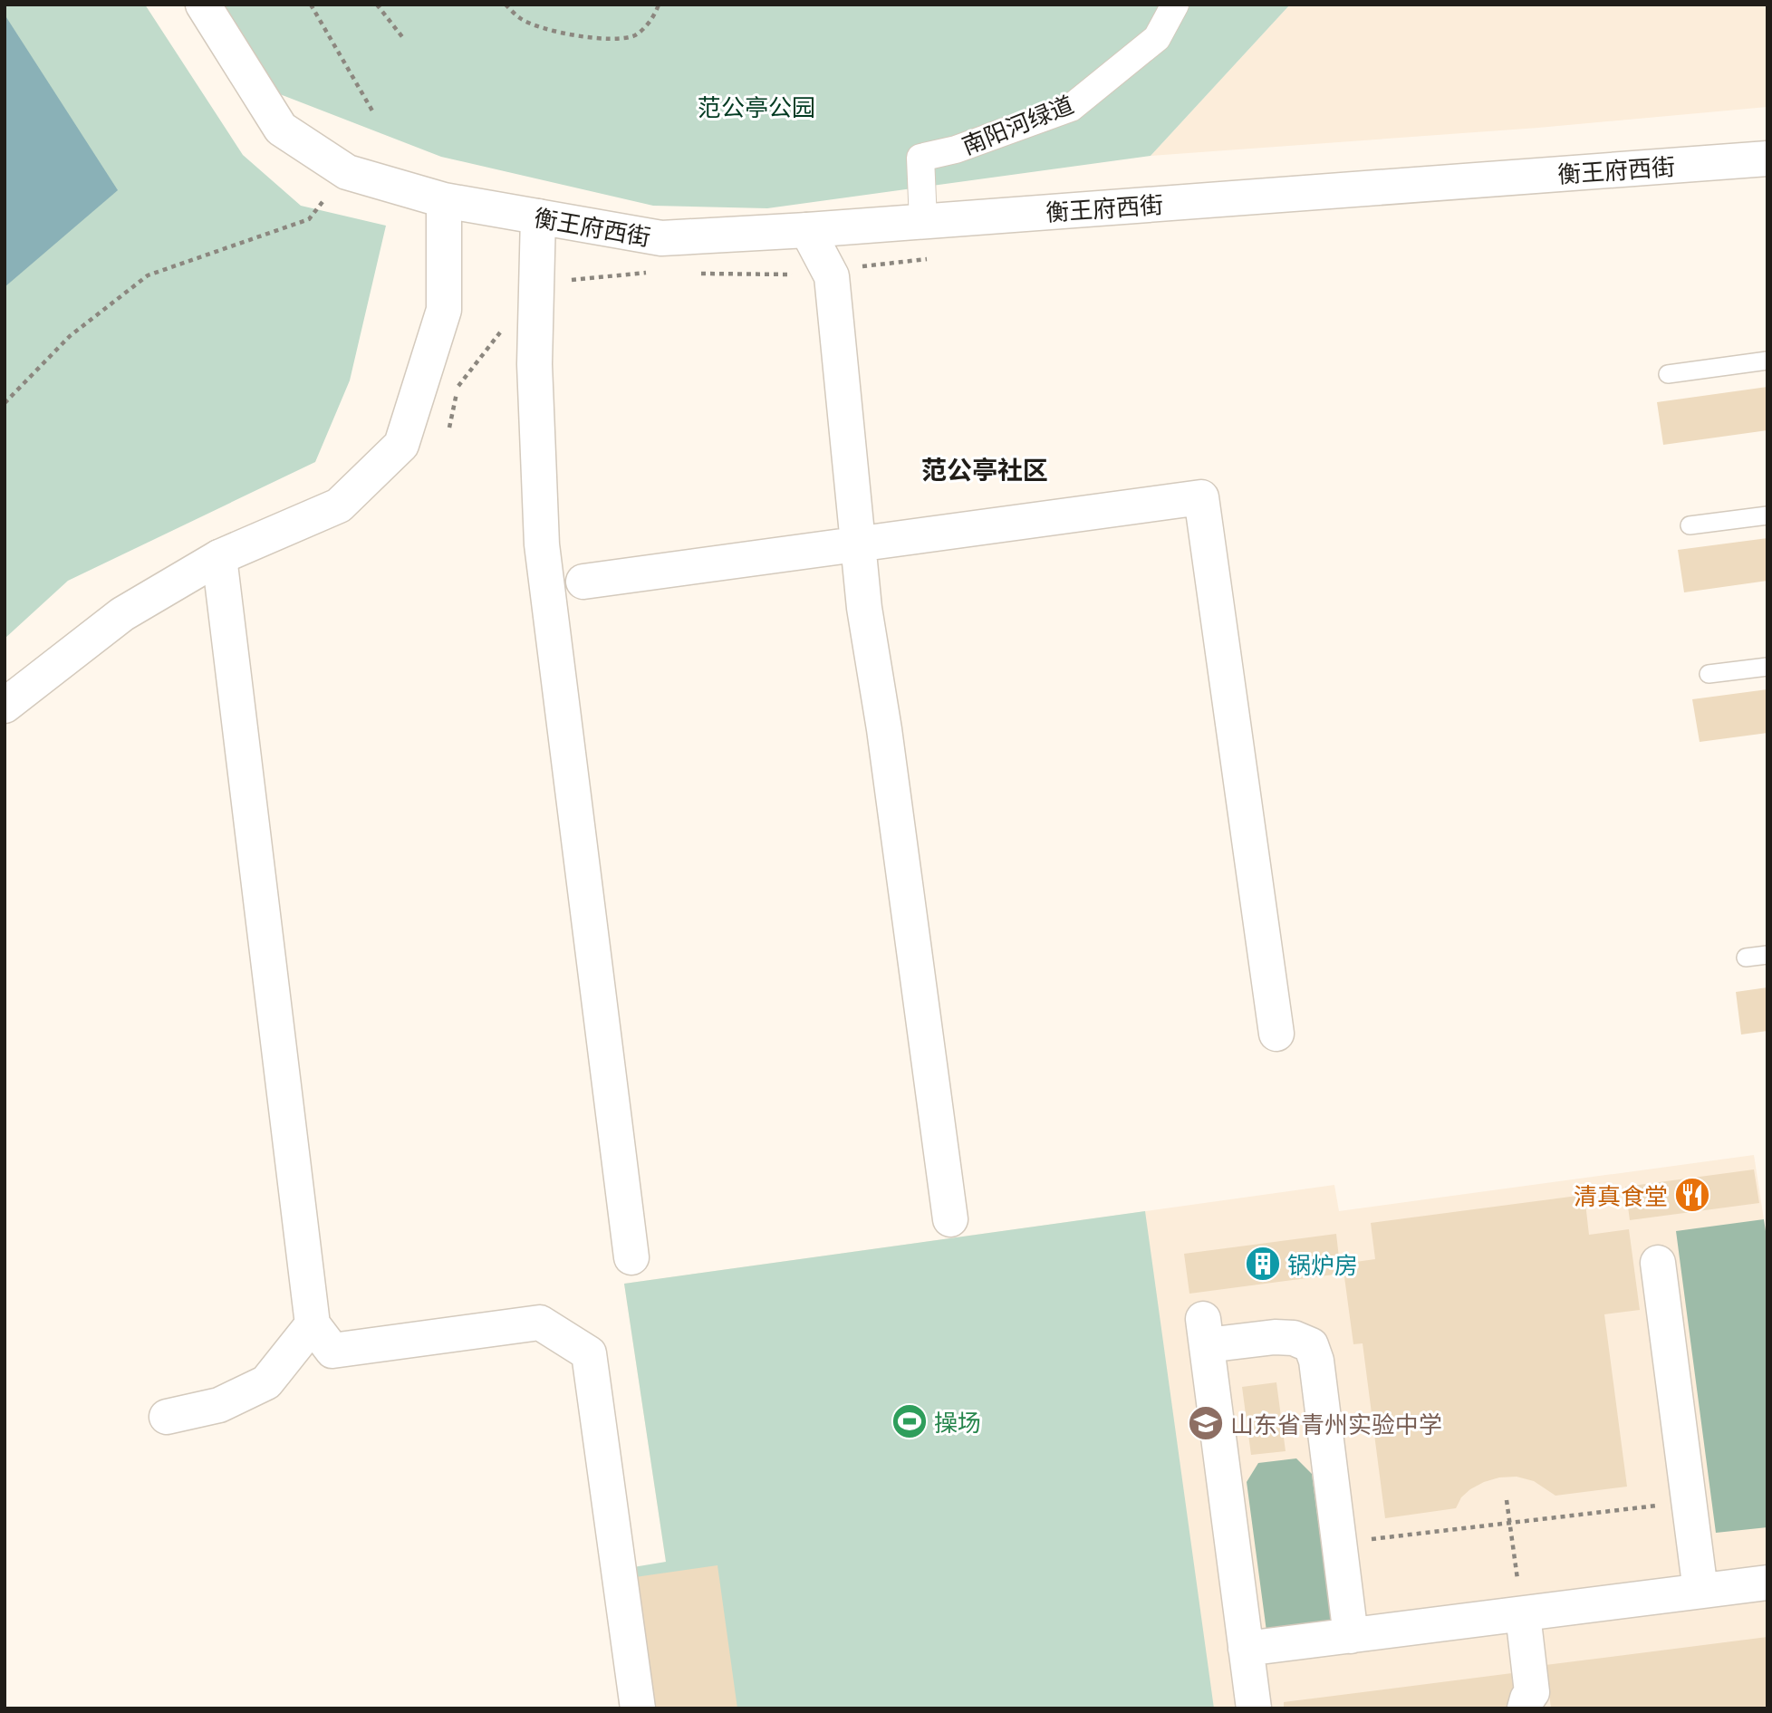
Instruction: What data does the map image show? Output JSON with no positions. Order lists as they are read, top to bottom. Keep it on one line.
{"streets":{"street":["南阳河绿道","衡王府西街"]},"crossings":[["南阳河绿道","衡王府西街"]],"districts":["范公亭社区"],"parks":["范公亭公园"],"places":{"restaurant":["清真食堂"],"building":["锅炉房"],"sports":["操场"],"school or university":["山东省青州实验中学"]}}
